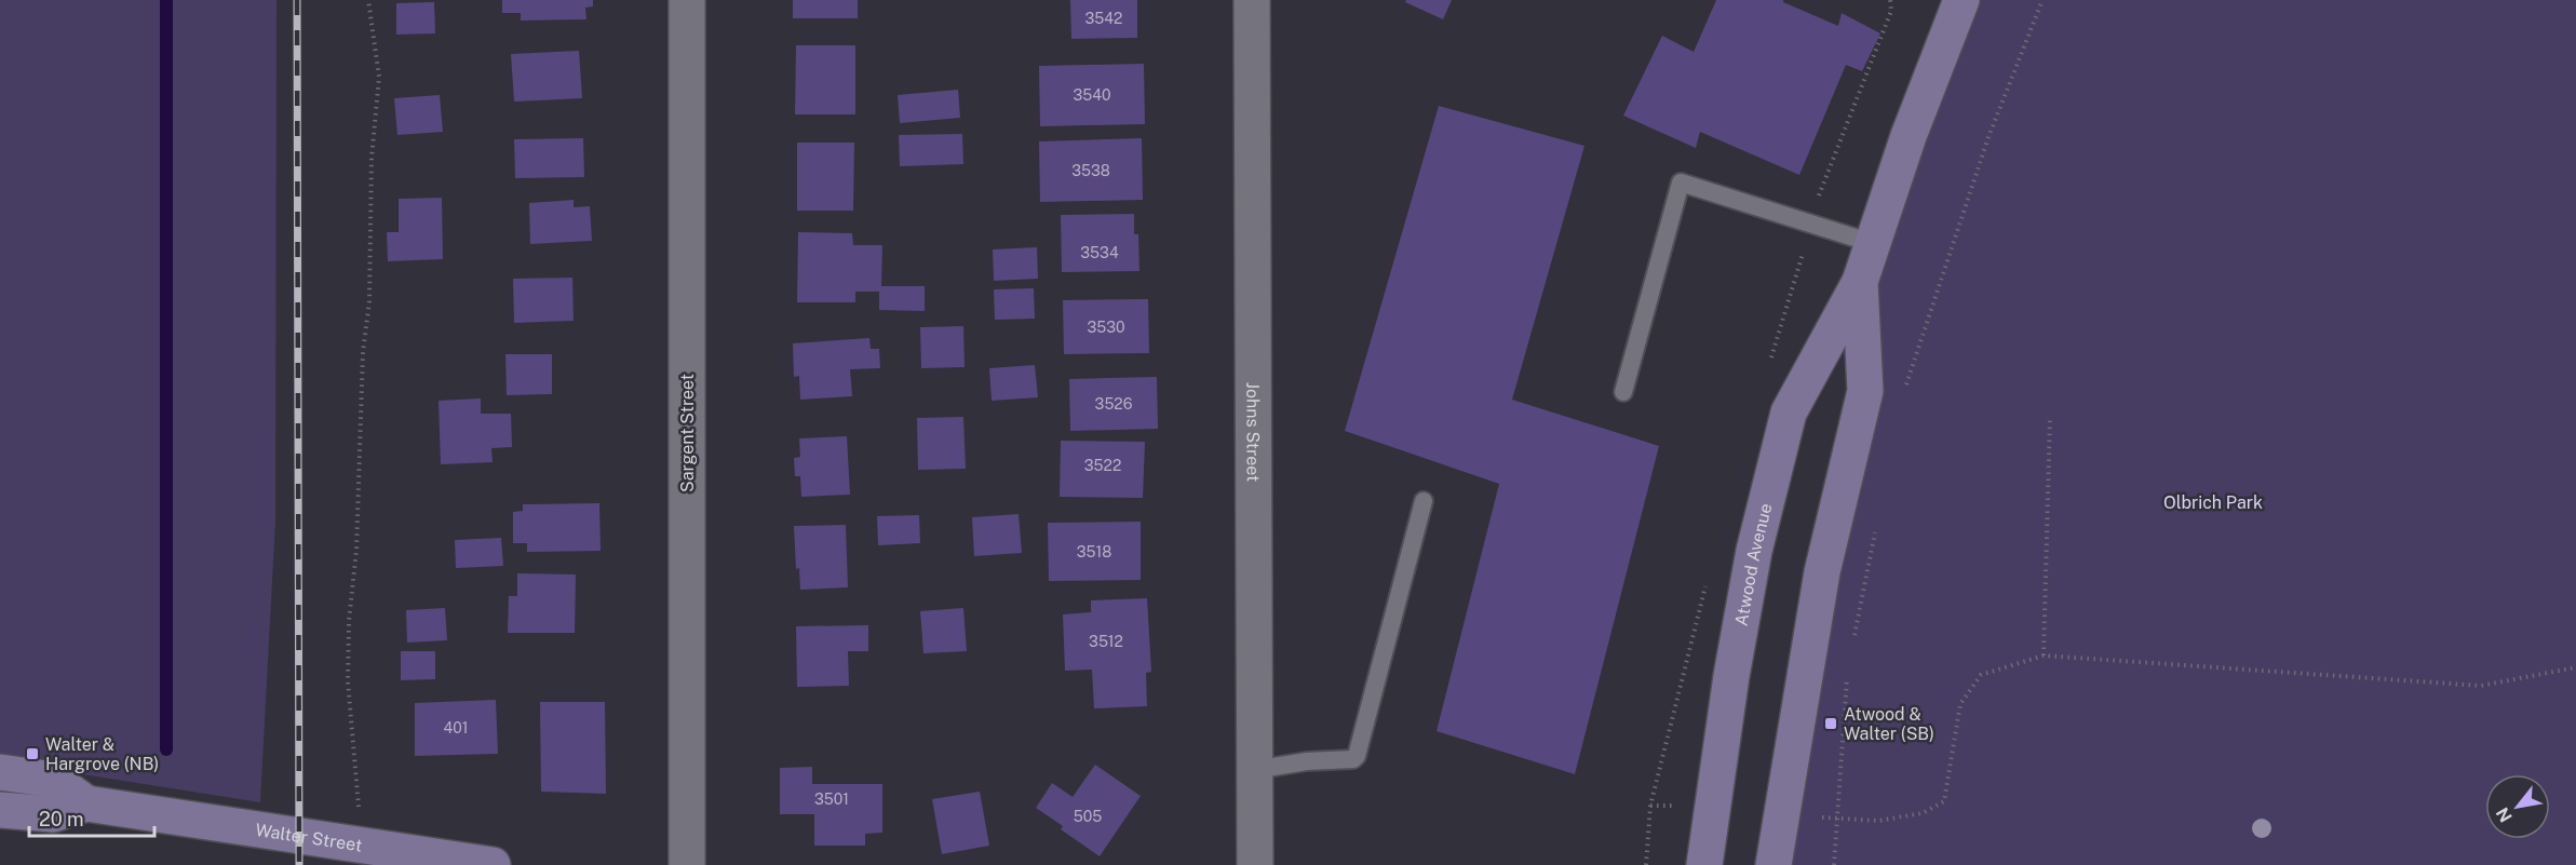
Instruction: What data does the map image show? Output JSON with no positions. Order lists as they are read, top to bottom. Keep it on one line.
{"streets":{"street":["Sargent Street","Johns Street","Atwood Avenue","Walter Street"]},"parks":["Olbrich Park"],"places":{"transit":["Atwood & Walter (SB)","Walter & Hargrove (NB)"]},"house_numbers":["3542","3540","3538","3534","3530","3526","3522","3518","3512","401","3501","505"],"scale_bar":"20 m","north":"bottom left"}
